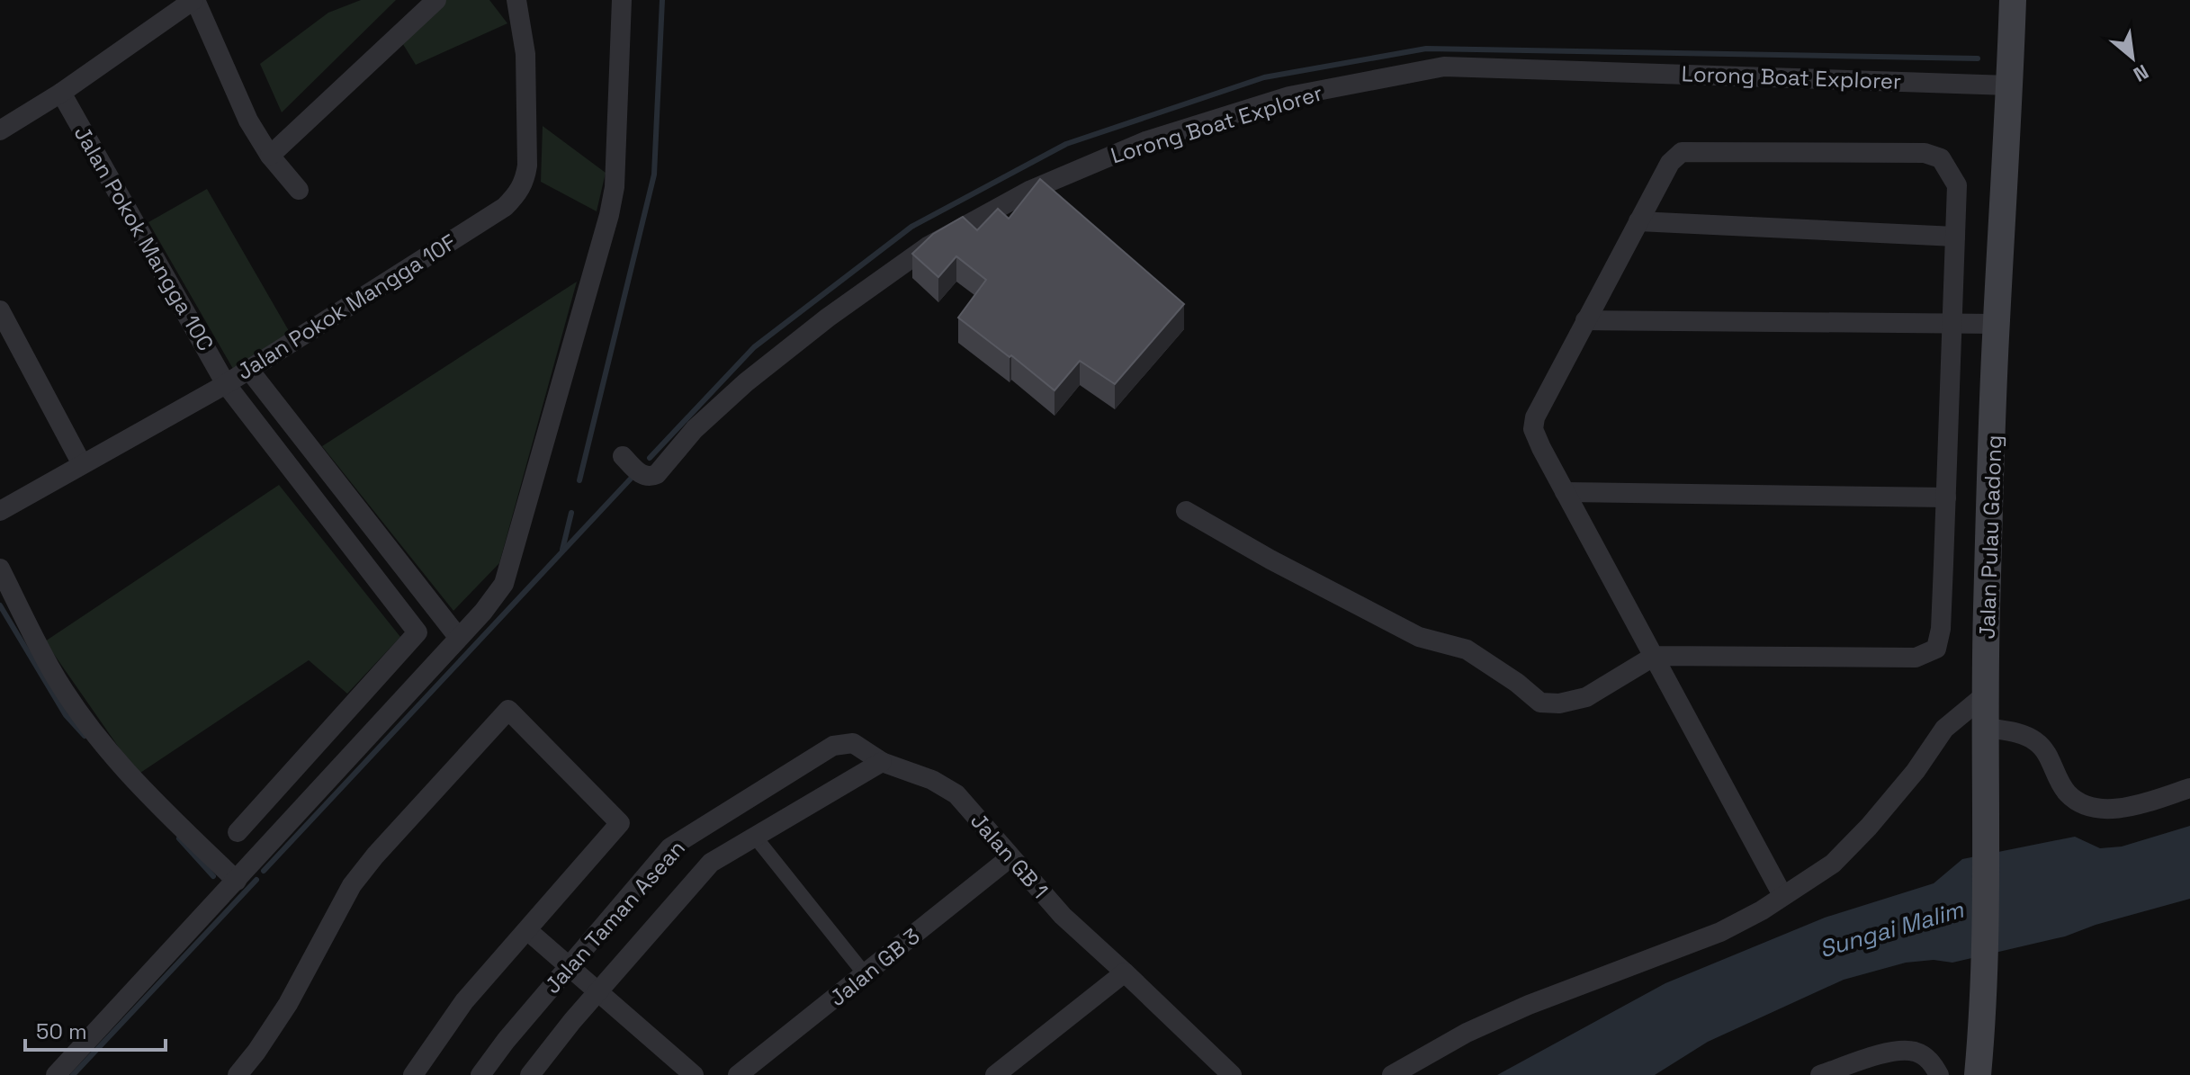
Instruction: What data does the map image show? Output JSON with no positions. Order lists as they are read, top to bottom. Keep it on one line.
{"streets":{"main road":["Jalan Pulau Gadong"],"street":["Lorong Boat Explorer","Jalan Pokok Mangga 10C","Jalan Pokok Mangga 10F","Jalan GB 1","Jalan Taman Asean","Jalan GB 3"]},"crossings":[["Lorong Boat Explorer","Jalan Pulau Gadong"],["Jalan Pokok Mangga 10C","Jalan Pokok Mangga 10F"],["Jalan GB 1","Jalan Taman Asean"],["Jalan GB 1","Jalan GB 3"]],"water":["Sungai Malim"],"scale_bar":"50 m","north":"bottom right"}
